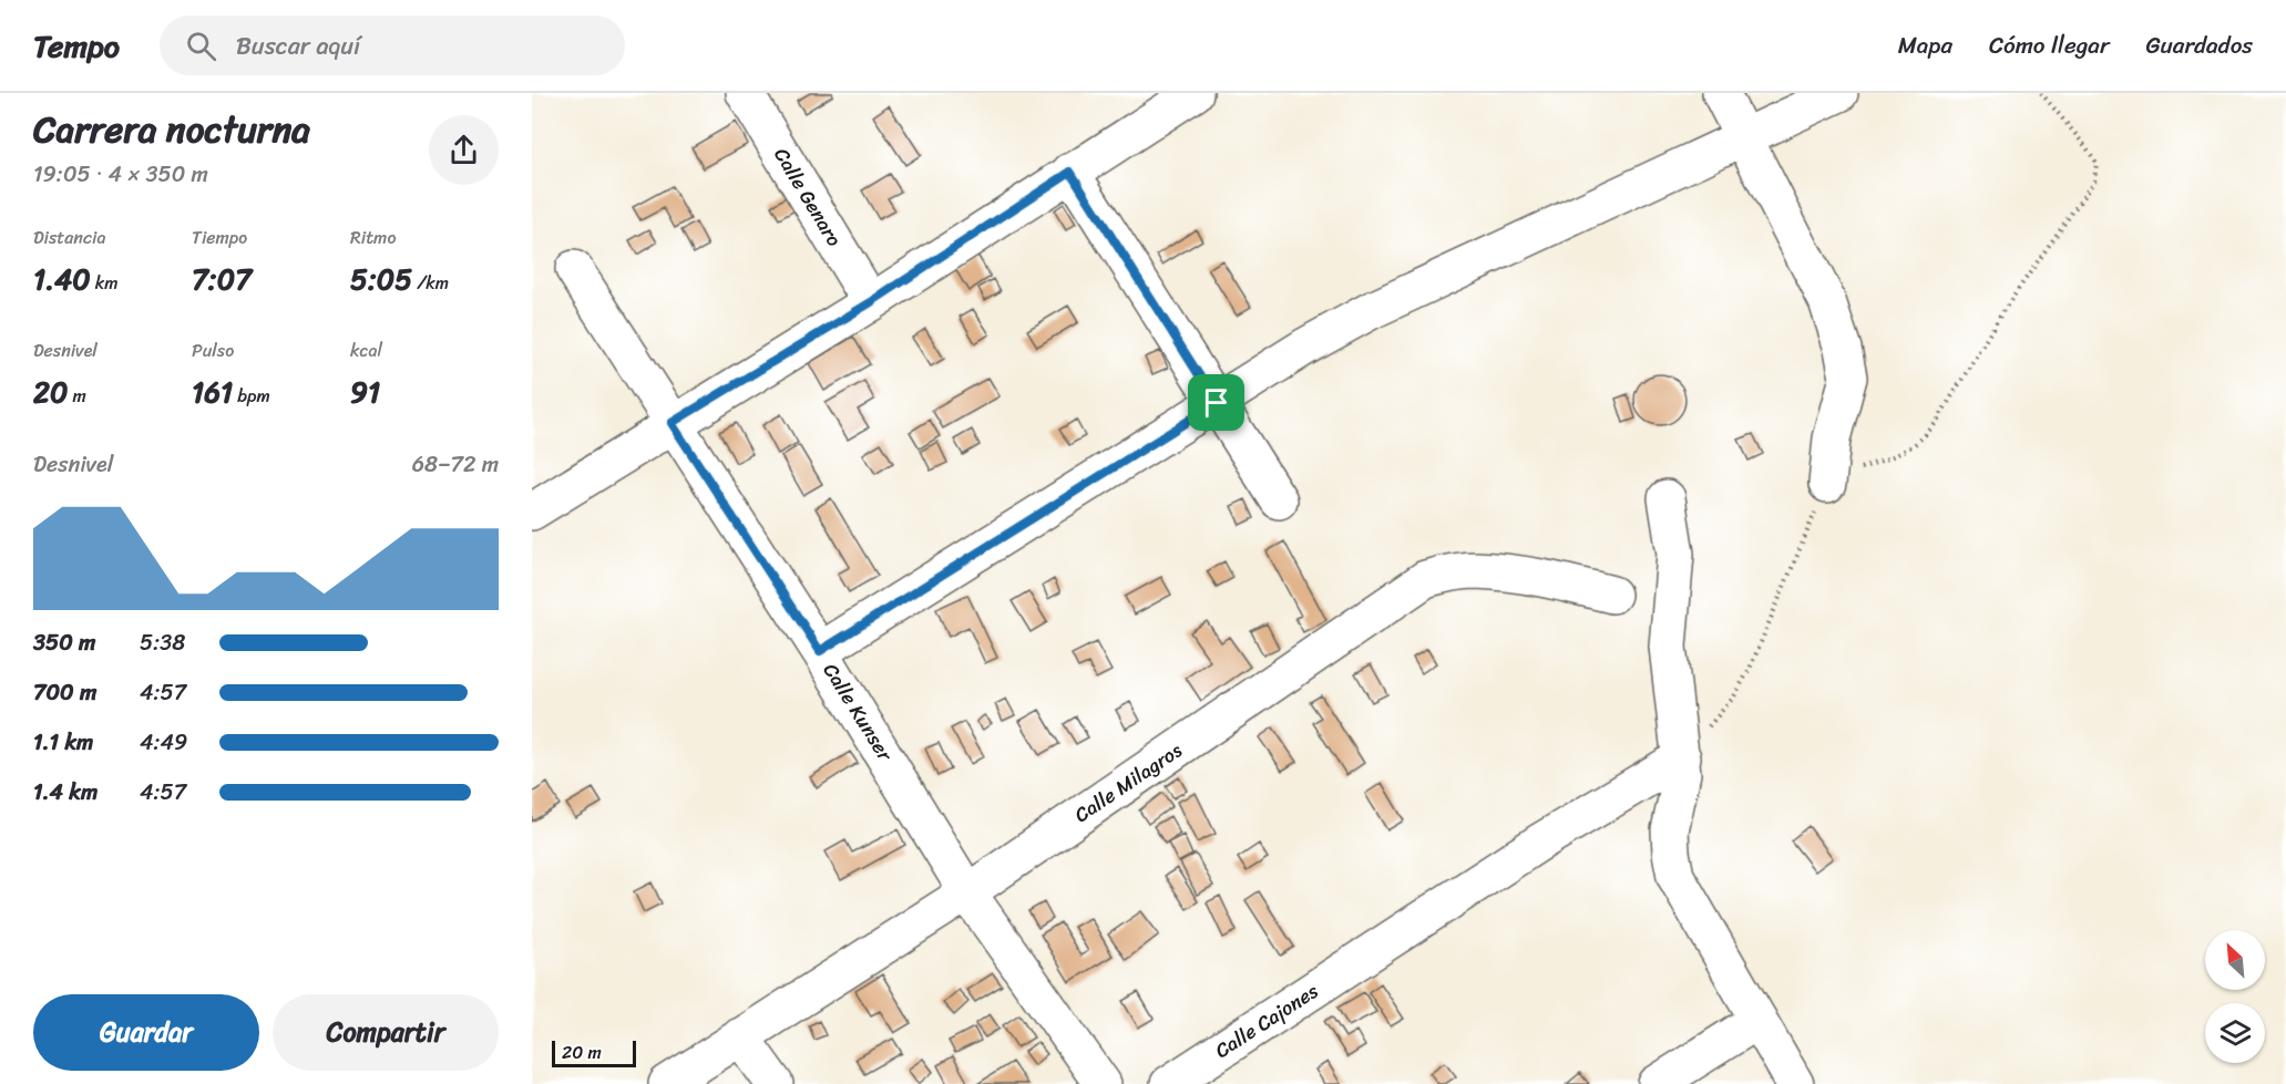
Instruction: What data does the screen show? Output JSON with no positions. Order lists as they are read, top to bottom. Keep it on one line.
{"streets":{"street":["Calle Genaro","Calle Kunser","Calle Milagros","Calle Cajones"]},"crossings":[["Calle Kunser","Calle Milagros"]],"scale_bar":"20 m","north":"top left","page":{"header":"Tempo","search":"Buscar aquí","nav":["Mapa","Cómo llegar","Guardados"],"heading":["Carrera nocturna","19:05 · 4 × 350 m"],"stats":[["Distancia","1.40 km"],["Tiempo","7:07"],["Ritmo","5:05 /km"],["Desnivel","20 m"],["Pulso","161 bpm"],["kcal","91"]],"chart":["Desnivel","68–72 m"],"list":[{"name":"350 m","note":"5:38"},{"name":"700 m","note":"4:57"},{"name":"1.1 km","note":"4:49"},{"name":"1.4 km","note":"4:57"}],"buttons":["Guardar","Compartir"],"scale":"20 m"}}
